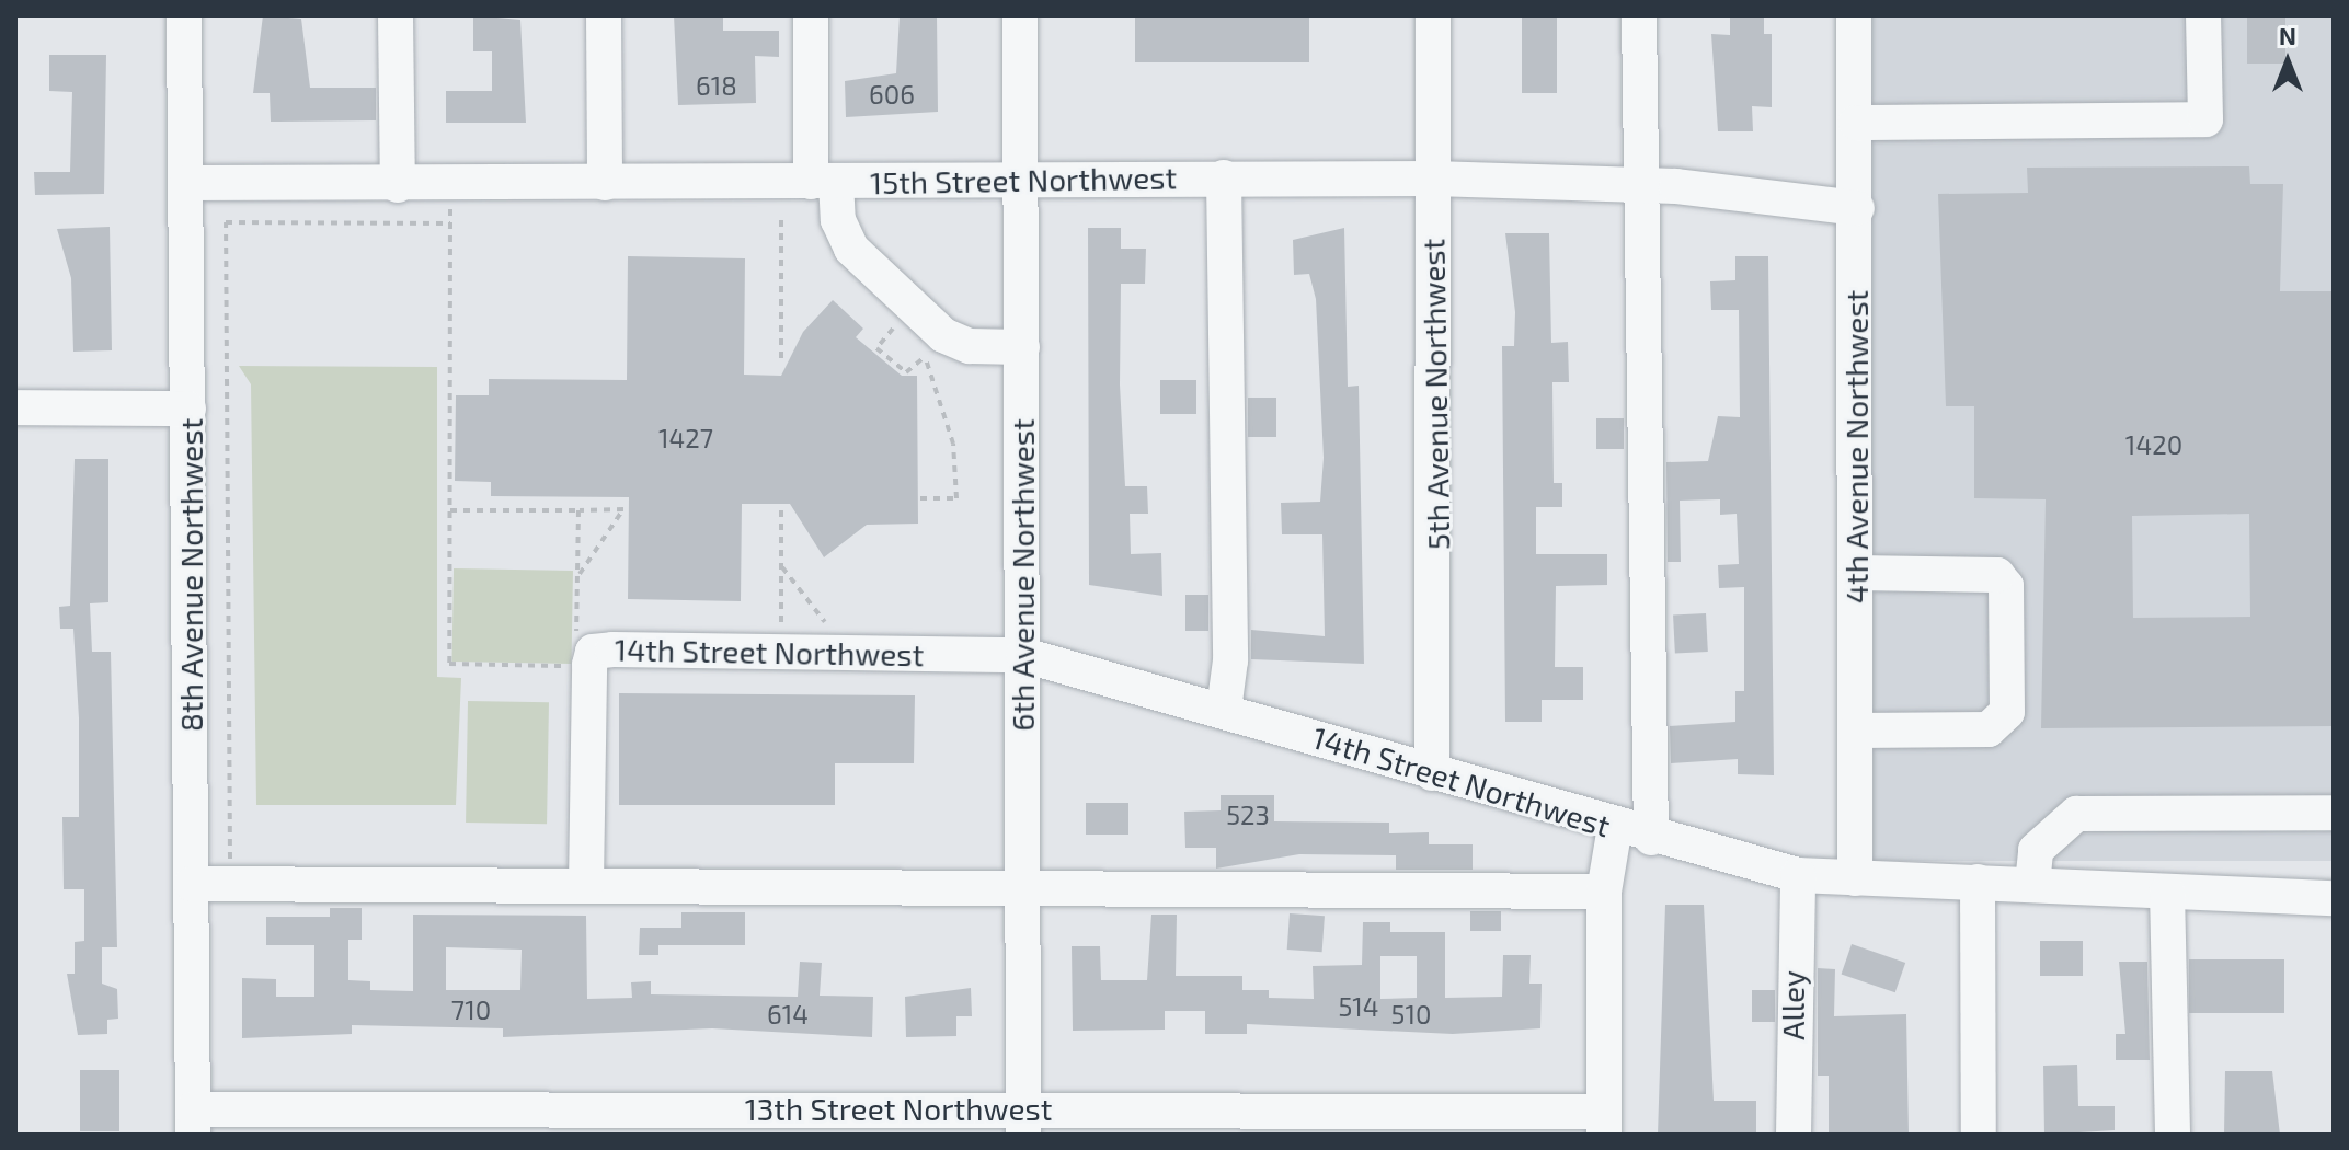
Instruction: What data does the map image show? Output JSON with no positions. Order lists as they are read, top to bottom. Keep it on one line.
{"streets":{"street":["15th Street Northwest","5th Avenue Northwest","4th Avenue Northwest","8th Avenue Northwest","6th Avenue Northwest","14th Street Northwest","Alley","13th Street Northwest"]},"crossings":[["15th Street Northwest","5th Avenue Northwest"],["15th Street Northwest","4th Avenue Northwest"],["15th Street Northwest","8th Avenue Northwest"],["15th Street Northwest","6th Avenue Northwest"],["5th Avenue Northwest","14th Street Northwest"],["4th Avenue Northwest","14th Street Northwest"],["8th Avenue Northwest","13th Street Northwest"],["6th Avenue Northwest","14th Street Northwest"],["6th Avenue Northwest","13th Street Northwest"],["14th Street Northwest","Alley"]],"house_numbers":["618","606","1427","1420","523","514","710","614","510"],"north":"top"}
